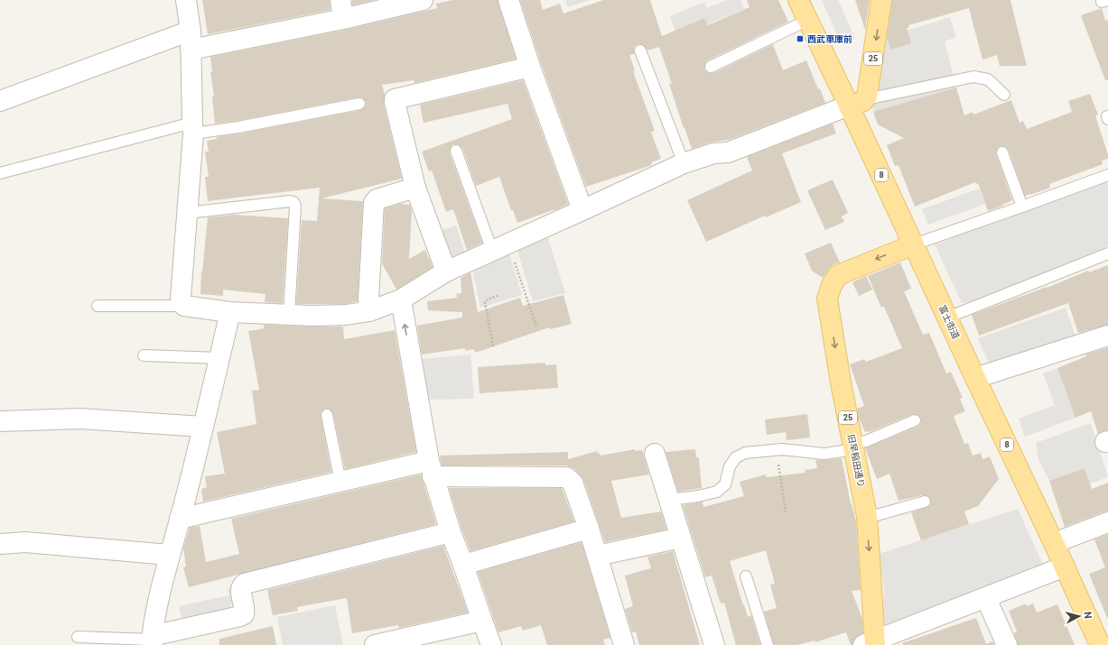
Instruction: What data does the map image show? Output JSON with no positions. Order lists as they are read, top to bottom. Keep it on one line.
{"streets":{"main road":["25","8","富士街道","旧早稲田通り"]},"crossings":[["25","富士街道"],["富士街道","旧早稲田通り"]],"one_way":["旧早稲田通り"],"places":{"transit":["西武車庫前"]},"north":"right"}
